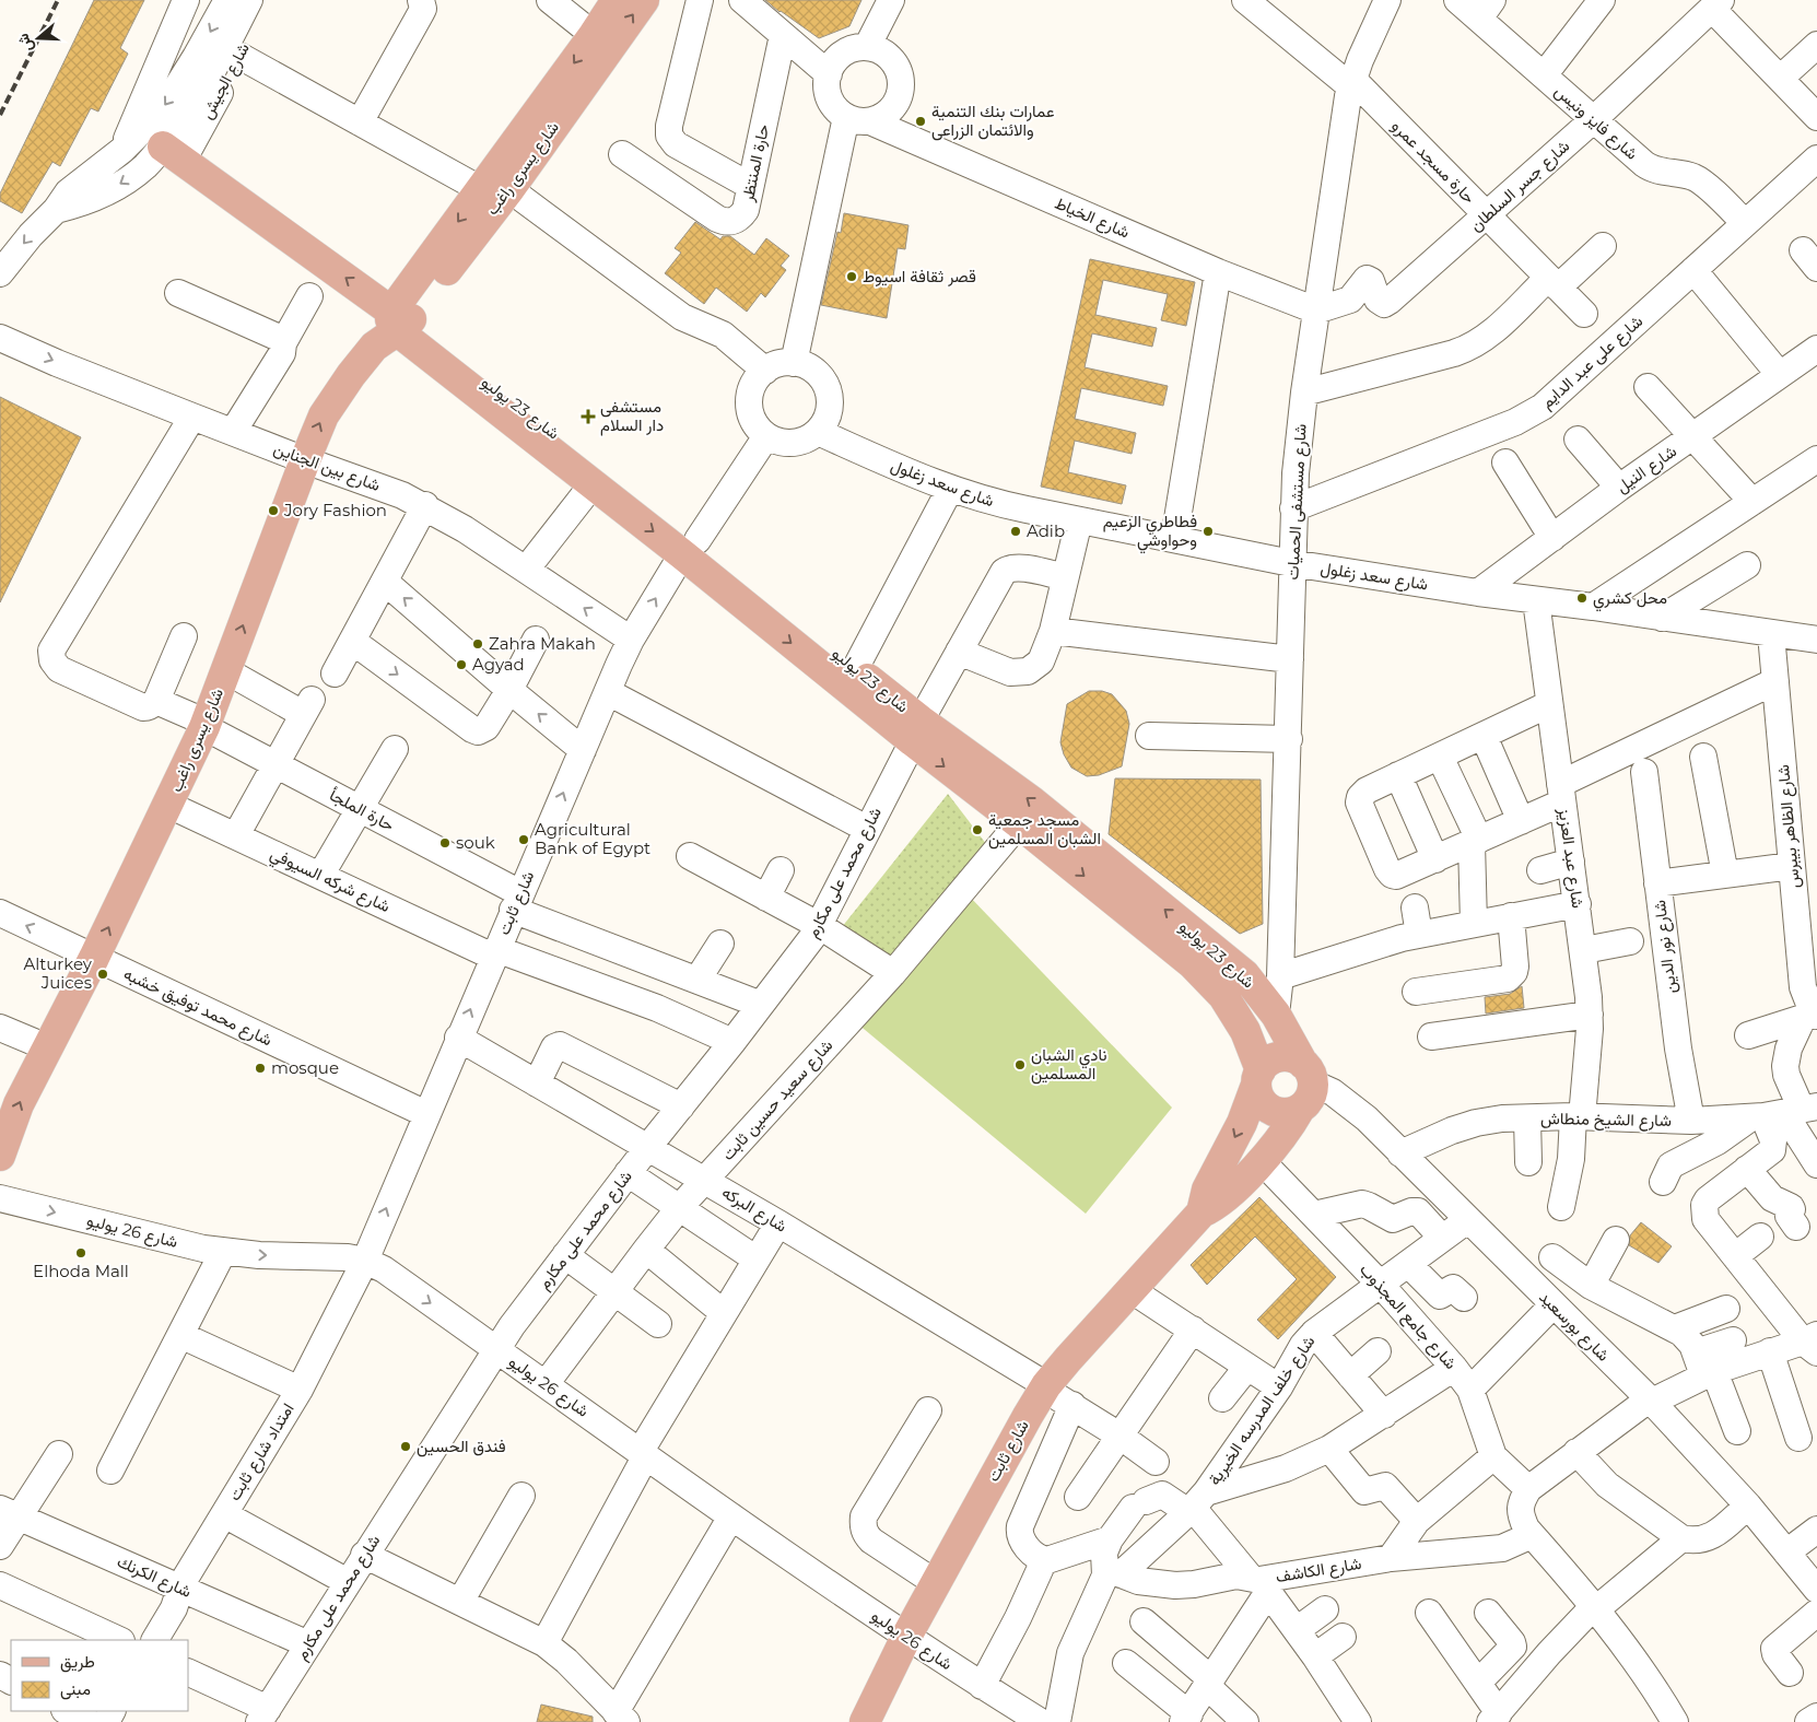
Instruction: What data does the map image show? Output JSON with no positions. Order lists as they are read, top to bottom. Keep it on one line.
{"streets":{"main road":["شارع يسرى راغب","شارع 23 يوليو","شارع ثابت"],"street":["شارع الجيش","شارع فايز ونيس","حارة مسجد عمرو","حارة المنتظر","شارع جسر السلطان","شارع الخياط","شارع على عبد الدايم","شارع بين الجناين","شارع النيل","شارع سعد زغلول","شارع مستشفى الحميات","حارة الملجأ","شارع الظاهر بيبرس","شارع عبد العزيز","شارع محمد على مكارم","شارع شركه السيوفي","شارع نور الدين","شارع محمد توفيق خشبه","شارع سعيد حسين ثابت","شارع الشيخ منطاش","شارع البركه","شارع 26 يوليو","شارع جامع المجذوب","شارع بورسعيد","شارع خلف المدرسه الخيرية","امتداد شارع ثابت","شارع الكاشف","شارع الكرنك"]},"crossings":[["شارع الجيش","شارع 23 يوليو"],["شارع فايز ونيس","شارع جسر السلطان"],["شارع فايز ونيس","شارع على عبد الدايم"],["حارة مسجد عمرو","شارع جسر السلطان"],["حارة مسجد عمرو","شارع مستشفى الحميات"],["شارع يسرى راغب","شارع 23 يوليو"],["شارع يسرى راغب","شارع بين الجناين"],["شارع يسرى راغب","حارة الملجأ"],["شارع يسرى راغب","شارع شركه السيوفي"],["شارع يسرى راغب","شارع محمد توفيق خشبه"],["شارع جسر السلطان","شارع الخياط"],["شارع جسر السلطان","شارع مستشفى الحميات"],["شارع الخياط","شارع مستشفى الحميات"],["شارع على عبد الدايم","شارع مستشفى الحميات"],["شارع 23 يوليو","شارع مستشفى الحميات"],["شارع 23 يوليو","شارع محمد على مكارم"],["شارع 23 يوليو","شارع ثابت"],["شارع 23 يوليو","شارع سعيد حسين ثابت"],["شارع 23 يوليو","شارع بورسعيد"],["شارع بين الجناين","شارع ثابت"],["شارع النيل","شارع سعد زغلول"],["شارع سعد زغلول","شارع مستشفى الحميات"],["شارع سعد زغلول","شارع الظاهر بيبرس"],["شارع سعد زغلول","شارع عبد العزيز"],["شارع سعد زغلول","شارع ثابت"],["حارة الملجأ","شارع محمد على مكارم"],["حارة الملجأ","شارع ثابت"],["شارع عبد العزيز","شارع الشيخ منطاش"],["شارع محمد على مكارم","شارع شركه السيوفي"],["شارع محمد على مكارم","شارع البركه"],["شارع محمد على مكارم","شارع 26 يوليو"],["شارع محمد على مكارم","شارع الكرنك"],["شارع شركه السيوفي","شارع ثابت"],["شارع ثابت","شارع محمد توفيق خشبه"],["شارع ثابت","شارع البركه"],["شارع ثابت","شارع 26 يوليو"],["شارع ثابت","شارع جامع المجذوب"],["شارع ثابت","شارع بورسعيد"],["شارع ثابت","امتداد شارع ثابت"],["شارع نور الدين","شارع الشيخ منطاش"],["شارع سعيد حسين ثابت","شارع البركه"],["شارع سعيد حسين ثابت","شارع 26 يوليو"],["شارع الشيخ منطاش","شارع بورسعيد"],["شارع 26 يوليو","امتداد شارع ثابت"],["شارع جامع المجذوب","شارع خلف المدرسه الخيرية"],["شارع بورسعيد","شارع خلف المدرسه الخيرية"],["شارع خلف المدرسه الخيرية","شارع الكاشف"],["امتداد شارع ثابت","شارع الكرنك"]],"one_way":["شارع 26 يوليو"],"places":{"other":["عمارات بنك التنمية والائتمان الزراعى","قصر ثقافة اسيوط","Jory Fashion","Adib","فطاطري الزعيم وحواوشي","محل كشري","Zahra Makah","Agyad","مسجد جمعية الشبان المسلمين","Agricultural Bank of Egypt","souk","Alturkey Juices","نادي الشبان المسلمين","mosque","Elhoda Mall","فندق الحسين"],"health":["مستشفى دار السلام"]},"legend":["طريق","مبنى"],"north":"left"}
